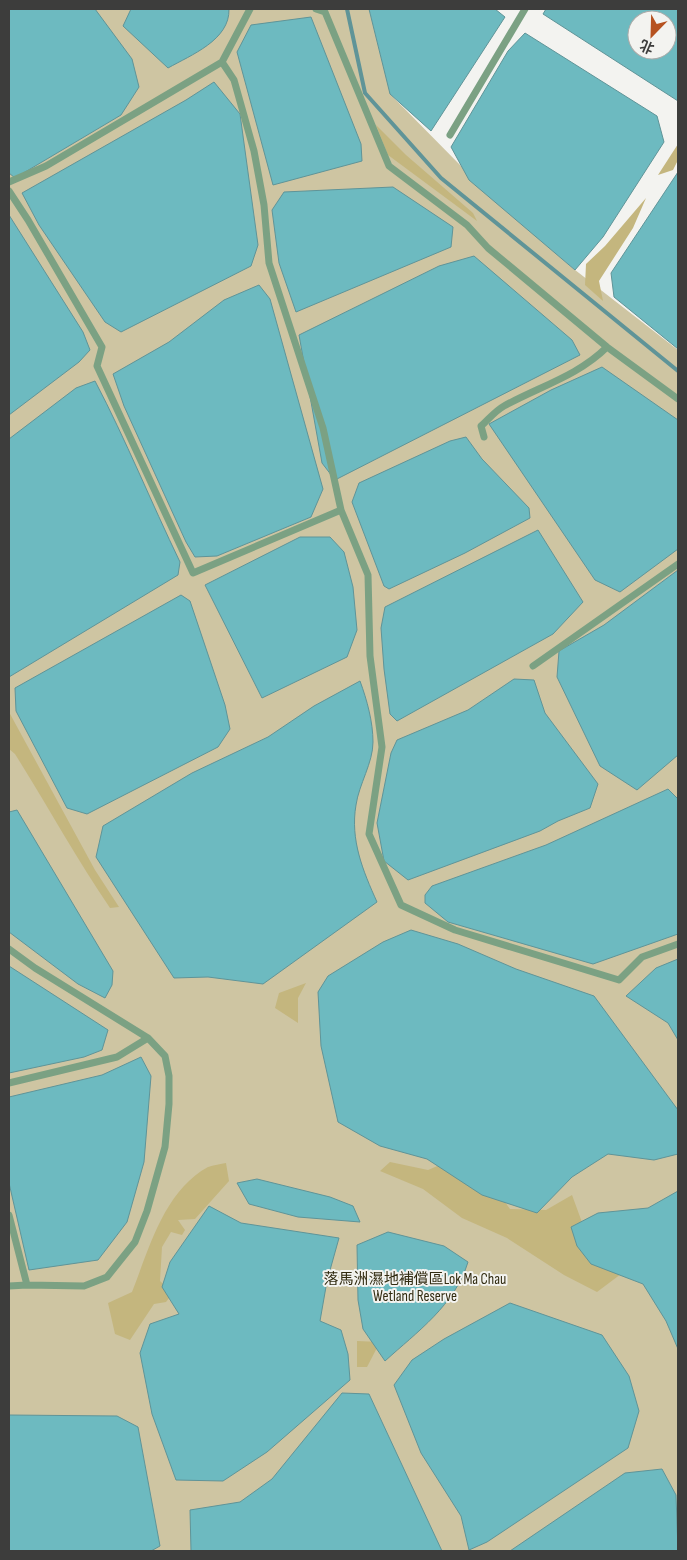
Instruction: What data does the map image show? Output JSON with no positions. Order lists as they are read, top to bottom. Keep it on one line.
{"parks":["落馬洲濕地補償區Lok Ma Chau Wetland Reserve"],"north":"bottom left"}
